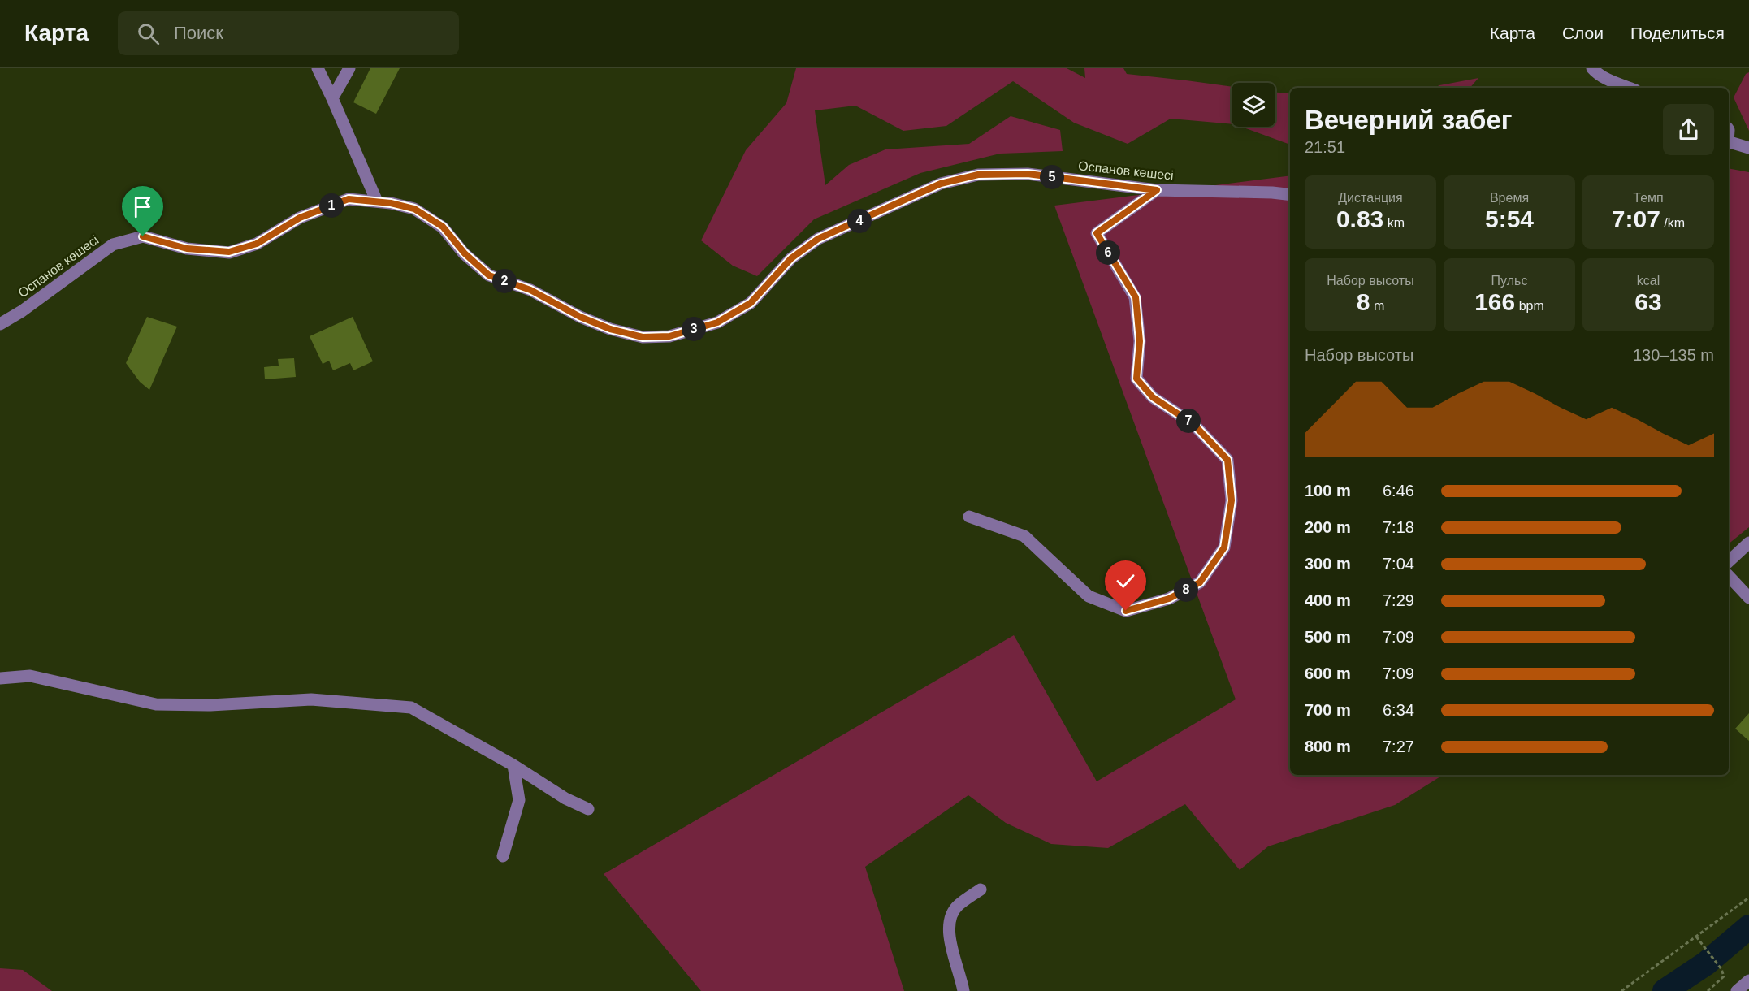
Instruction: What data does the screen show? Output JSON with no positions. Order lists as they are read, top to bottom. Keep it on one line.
{"streets":{"street":["Оспанов көшесі"]},"page":{"header":"Карта","search":"Поиск","nav":["Карта","Слои","Поделиться"],"heading":["Вечерний забег","21:51"],"pins":["5","1","4","6","2","3","7","8"],"stats":[["Дистанция","0.83 km"],["Время","5:54"],["Темп","7:07 /km"],["Набор высоты","8 m"],["Пульс","166 bpm"],["kcal","63"]],"chart":["Набор высоты","130–135 m"],"list":[{"name":"100 m","note":"6:46"},{"name":"200 m","note":"7:18"},{"name":"300 m","note":"7:04"},{"name":"400 m","note":"7:29"},{"name":"500 m","note":"7:09"},{"name":"600 m","note":"7:09"},{"name":"700 m","note":"6:34"},{"name":"800 m","note":"7:27"}]}}
